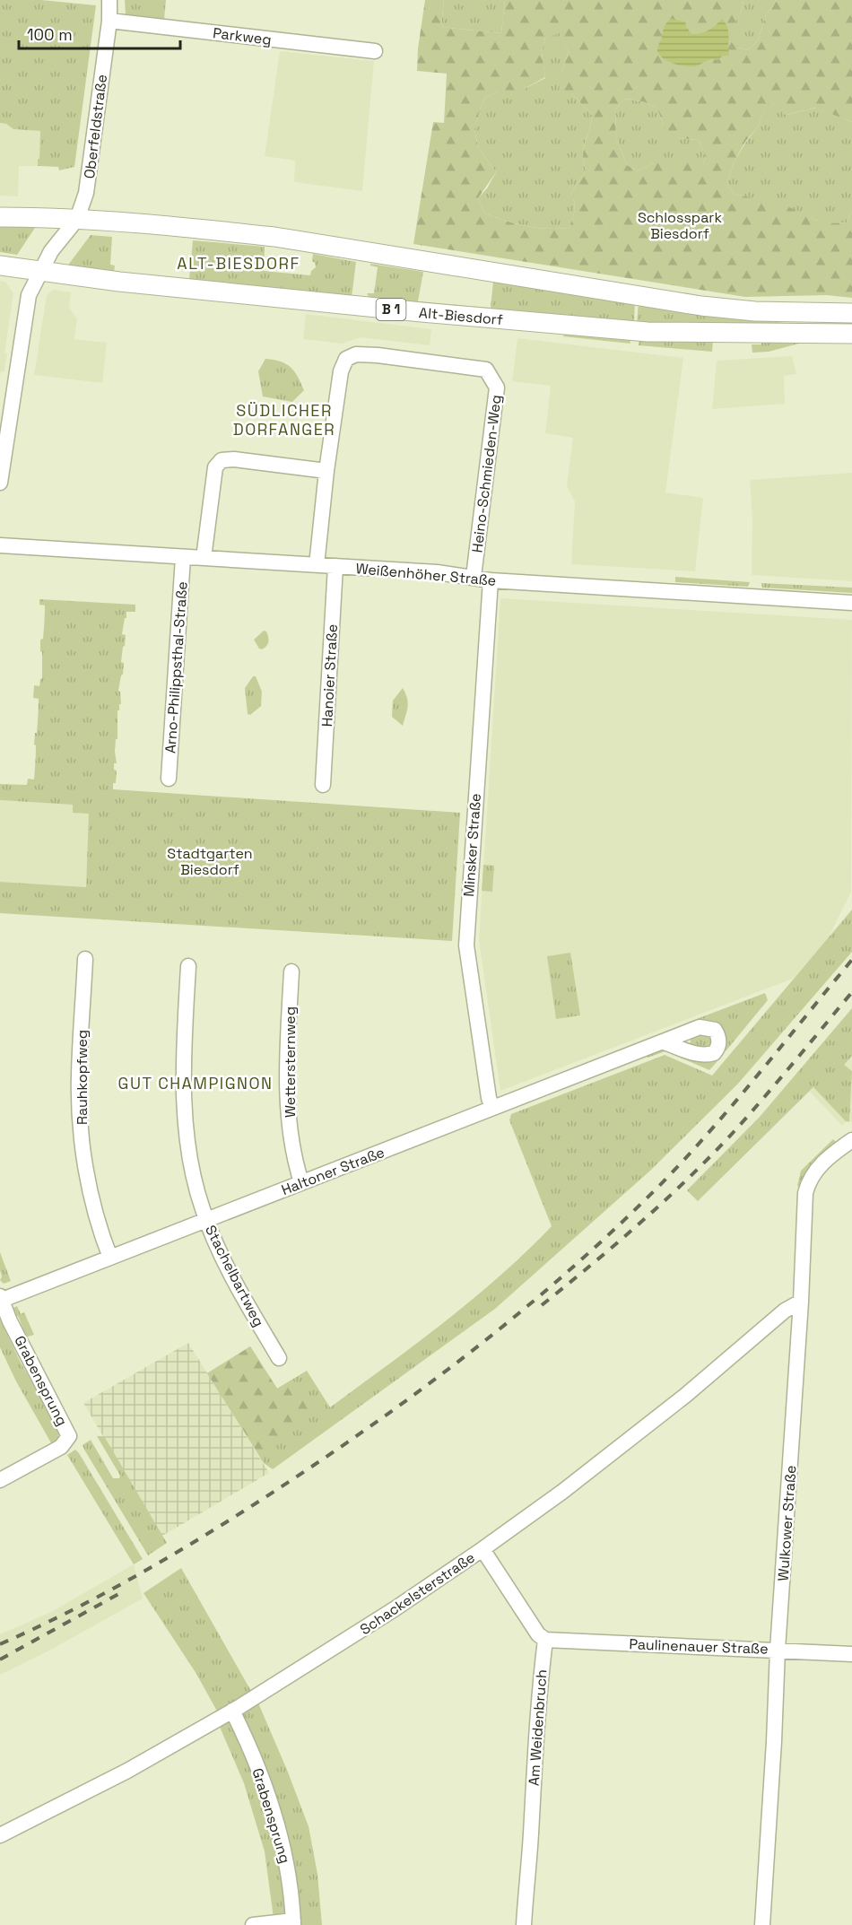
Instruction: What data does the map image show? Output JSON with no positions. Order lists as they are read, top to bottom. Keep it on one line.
{"streets":{"main road":["B 1","Alt-Biesdorf"],"street":["Parkweg","Oberfeldstraße","Heino-Schmieden-Weg","Weißenhöher Straße","Arno-Philippsthal-Straße","Hanoier Straße","Minsker Straße","Wettersternweg","Rauhkopfweg","Haltoner Straße","Stachelbartweg","Grabensprung","Wulkower Straße","Schackelsterstraße","Paulinenauer Straße","Am Weidenbruch"]},"crossings":[["Parkweg","Oberfeldstraße"],["Heino-Schmieden-Weg","Weißenhöher Straße"],["Weißenhöher Straße","Arno-Philippsthal-Straße"],["Weißenhöher Straße","Hanoier Straße"],["Weißenhöher Straße","Minsker Straße"],["Minsker Straße","Haltoner Straße"],["Wettersternweg","Haltoner Straße"],["Rauhkopfweg","Haltoner Straße"],["Haltoner Straße","Stachelbartweg"],["Haltoner Straße","Grabensprung"],["Grabensprung","Schackelsterstraße"],["Wulkower Straße","Schackelsterstraße"],["Wulkower Straße","Paulinenauer Straße"],["Paulinenauer Straße","Am Weidenbruch"]],"districts":["ALT-BIESDORF","SÜDLICHER DORFANGER","GUT CHAMPIGNON"],"parks":["Schlosspark Biesdorf","Stadtgarten Biesdorf"],"scale_bar":"100 m"}
